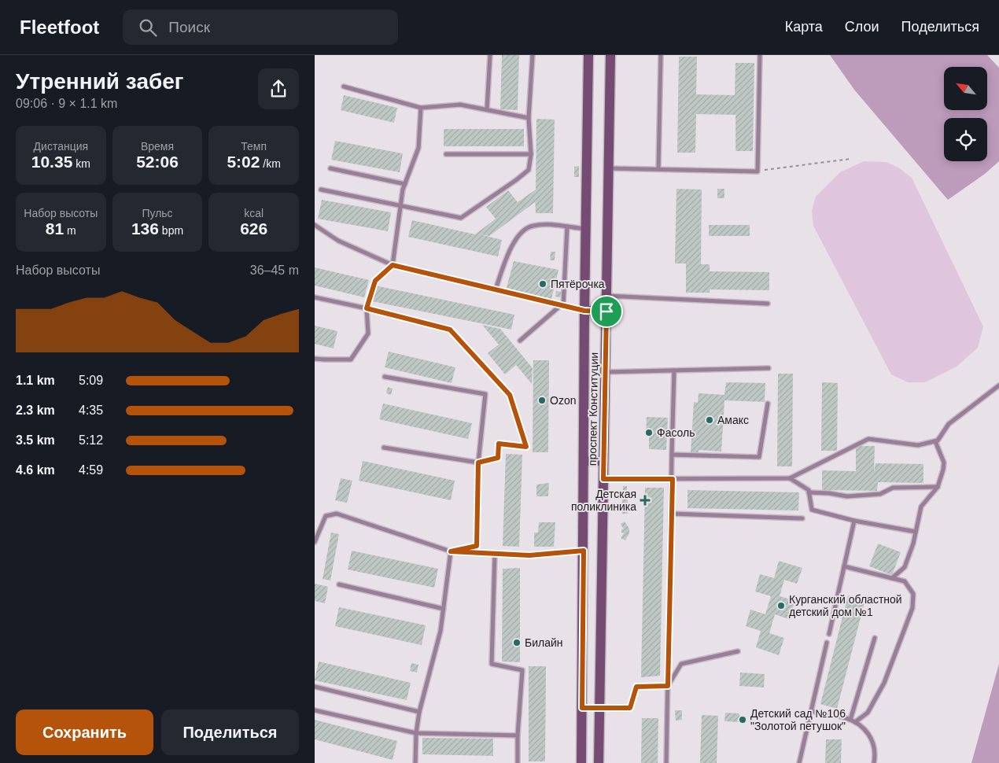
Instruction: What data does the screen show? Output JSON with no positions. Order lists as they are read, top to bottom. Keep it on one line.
{"streets":{"main road":["проспект Конституции"]},"places":{"other":["Пятёрочка","Ozon","Амакс","Фасоль","Курганский областной детский дом №1","Билайн","Детский сад №106 \"Золотой петушок\""],"health":["Детская поликлиника"]},"north":"top left","page":{"header":"Fleetfoot","search":"Поиск","nav":["Карта","Слои","Поделиться"],"heading":["Утренний забег","09:06 · 9 × 1.1 km"],"stats":[["Дистанция","10.35 km"],["Время","52:06"],["Темп","5:02 /km"],["Набор высоты","81 m"],["Пульс","136 bpm"],["kcal","626"]],"chart":["Набор высоты","36–45 m"],"list":[{"name":"1.1 km","note":"5:09"},{"name":"2.3 km","note":"4:35"},{"name":"3.5 km","note":"5:12"},{"name":"4.6 km","note":"4:59"}],"buttons":["Сохранить","Поделиться"]}}
